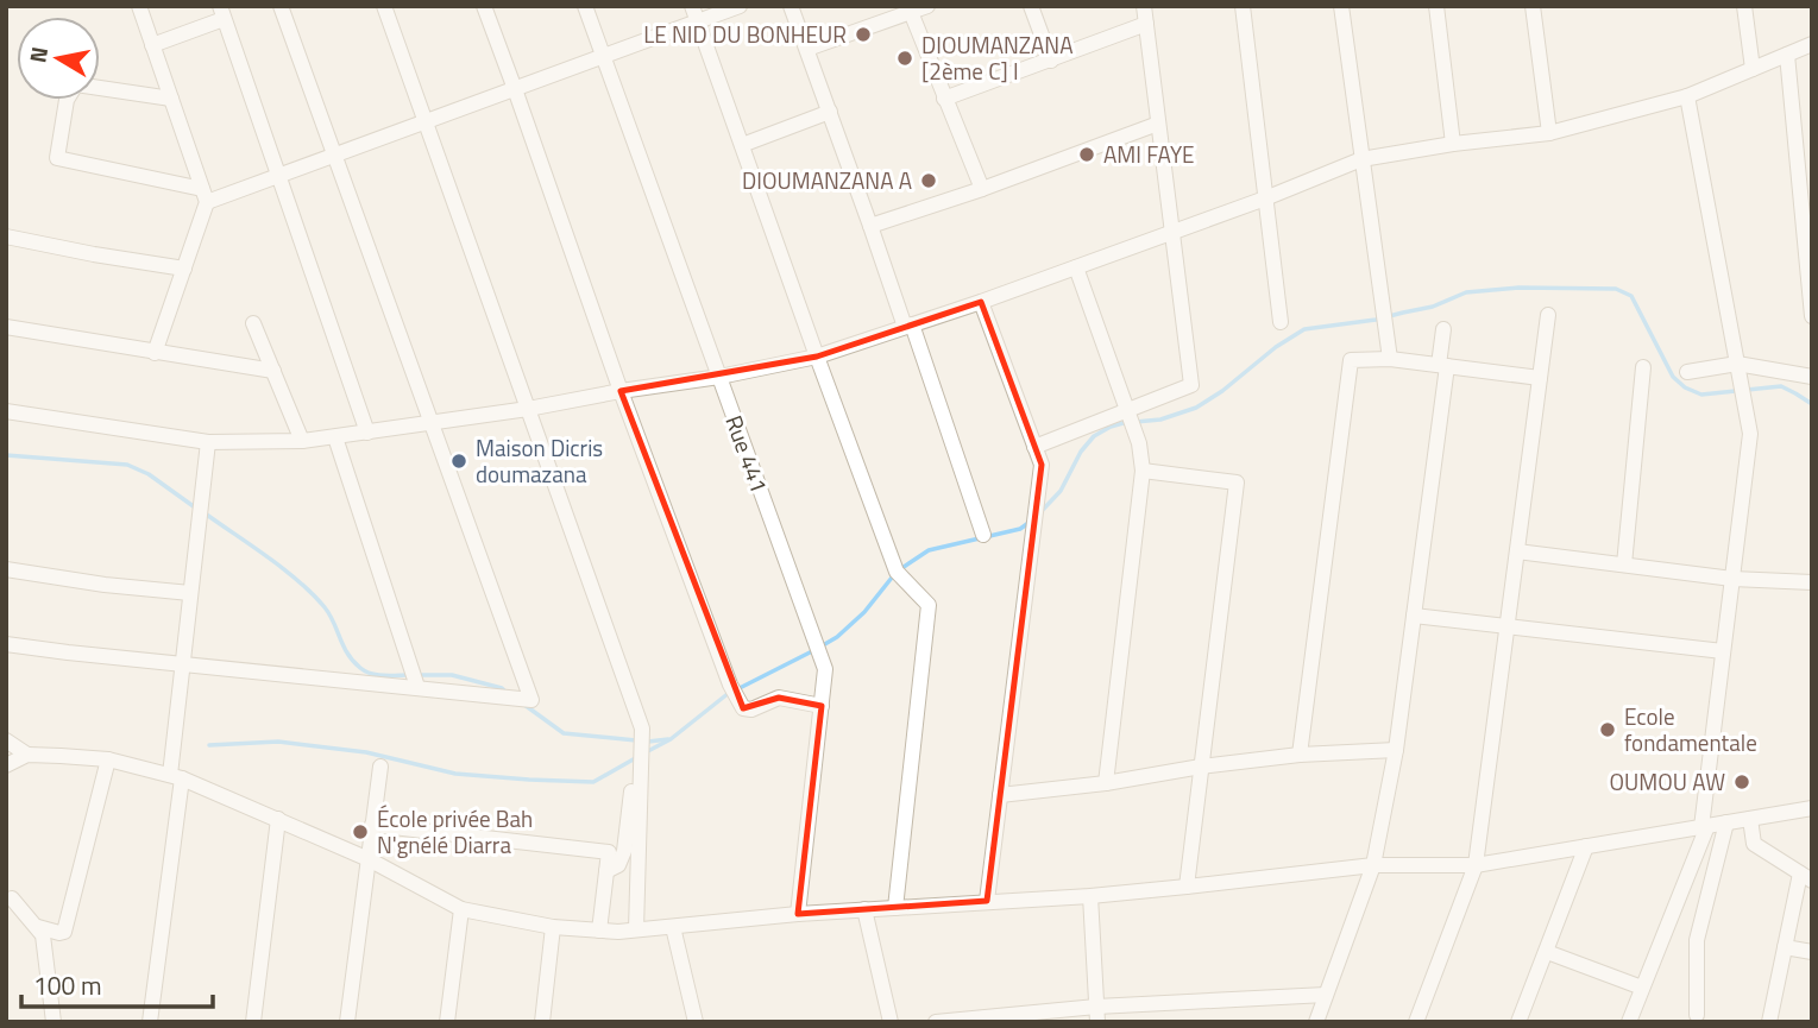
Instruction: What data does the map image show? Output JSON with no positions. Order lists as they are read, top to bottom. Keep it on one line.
{"streets":{"street":["Rue 441"]},"places":["LE NID DU BONHEUR","DIOUMANZANA [2ème C] I","AMI FAYE","DIOUMANZANA A","Maison Dicris doumazana","Ecole fondamentale","OUMOU AW","École privée Bah N'gnélé Diarra"],"scale_bar":"100 m","north":"left"}
